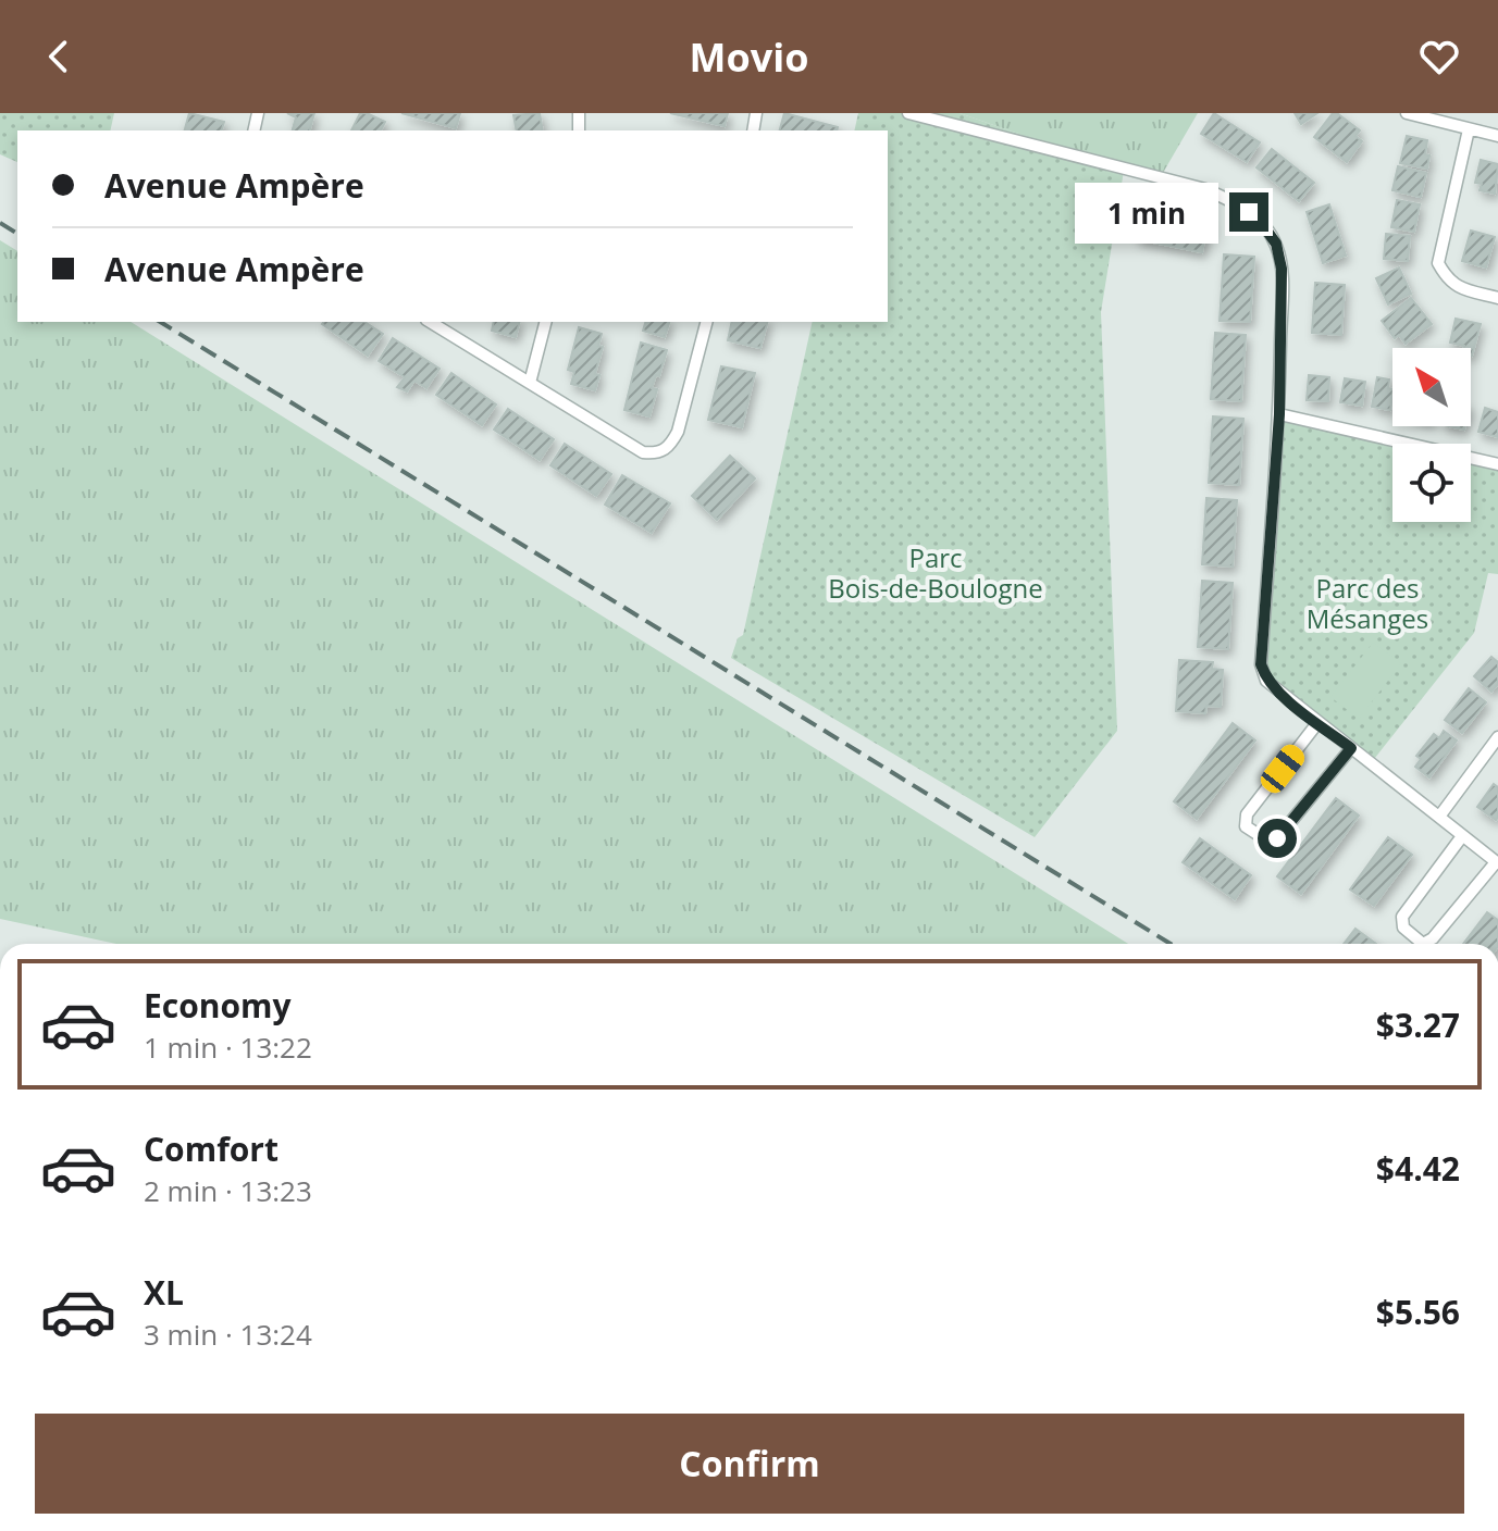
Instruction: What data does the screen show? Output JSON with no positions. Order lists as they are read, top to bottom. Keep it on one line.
{"parks":["Parc Bois-de-Boulogne","Parc des Mésanges"],"north":"top left","page":{"header":"Movio","banner":["Avenue Ampère","Avenue Ampère"],"bubble":"1 min","list":[{"name":"Economy","note":"1 min · 13:22","value":"$3.27"},{"name":"Comfort","note":"2 min · 13:23","value":"$4.42"},{"name":"XL","note":"3 min · 13:24","value":"$5.56"}],"buttons":"Confirm"}}
